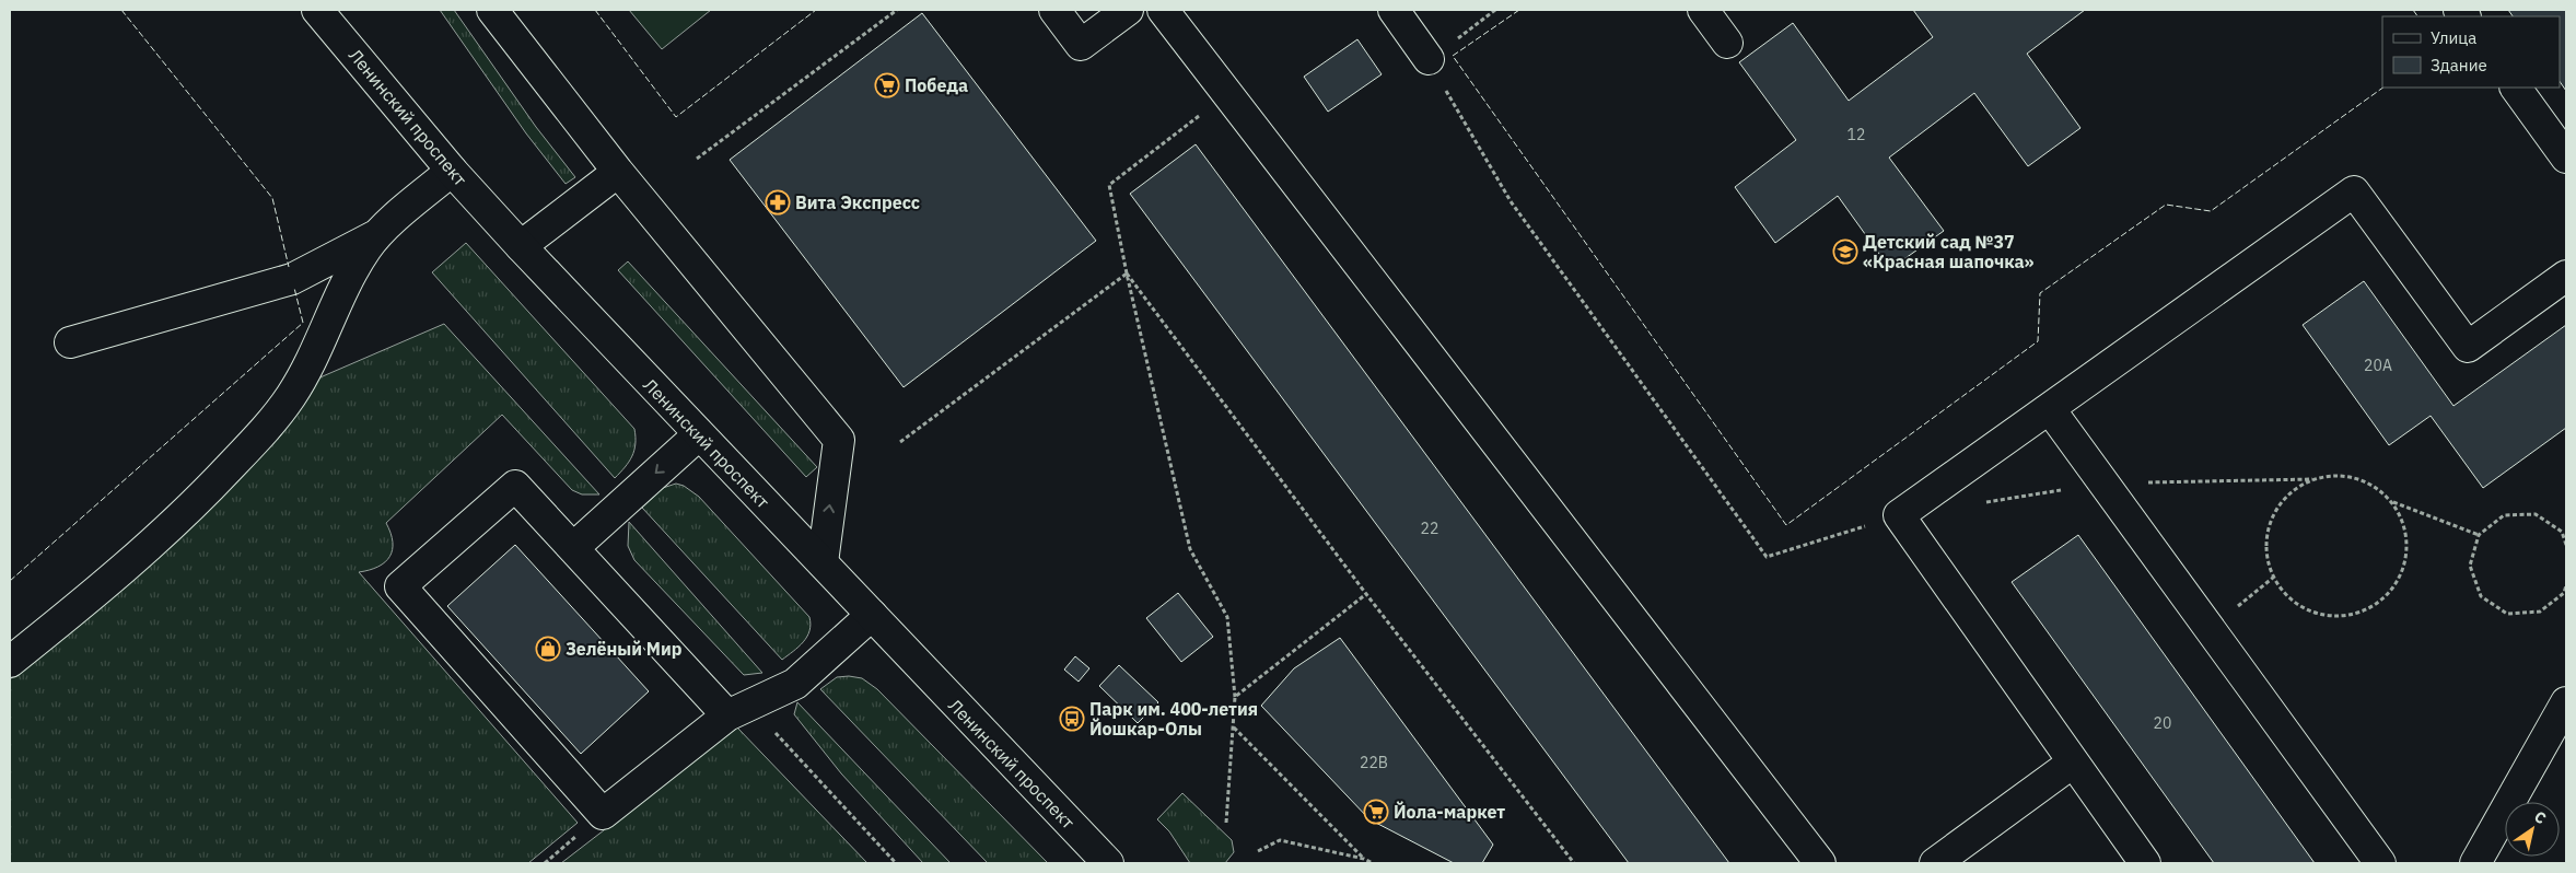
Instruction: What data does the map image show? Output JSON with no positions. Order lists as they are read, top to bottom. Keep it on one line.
{"streets":{"main road":["Ленинский проспект"]},"places":{"supermarket":["Победа","Йола-маркет"],"pharmacy":["Вита Экспресс"],"school or university":["Детский сад №37 «Красная шапочка»"],"shop":["Зелёный Мир"],"bus stop":["Парк им. 400-летия Йошкар-Олы"]},"house_numbers":["12","20А","22","20","22В"],"legend":["Улица","Здание"],"north":"top right"}
